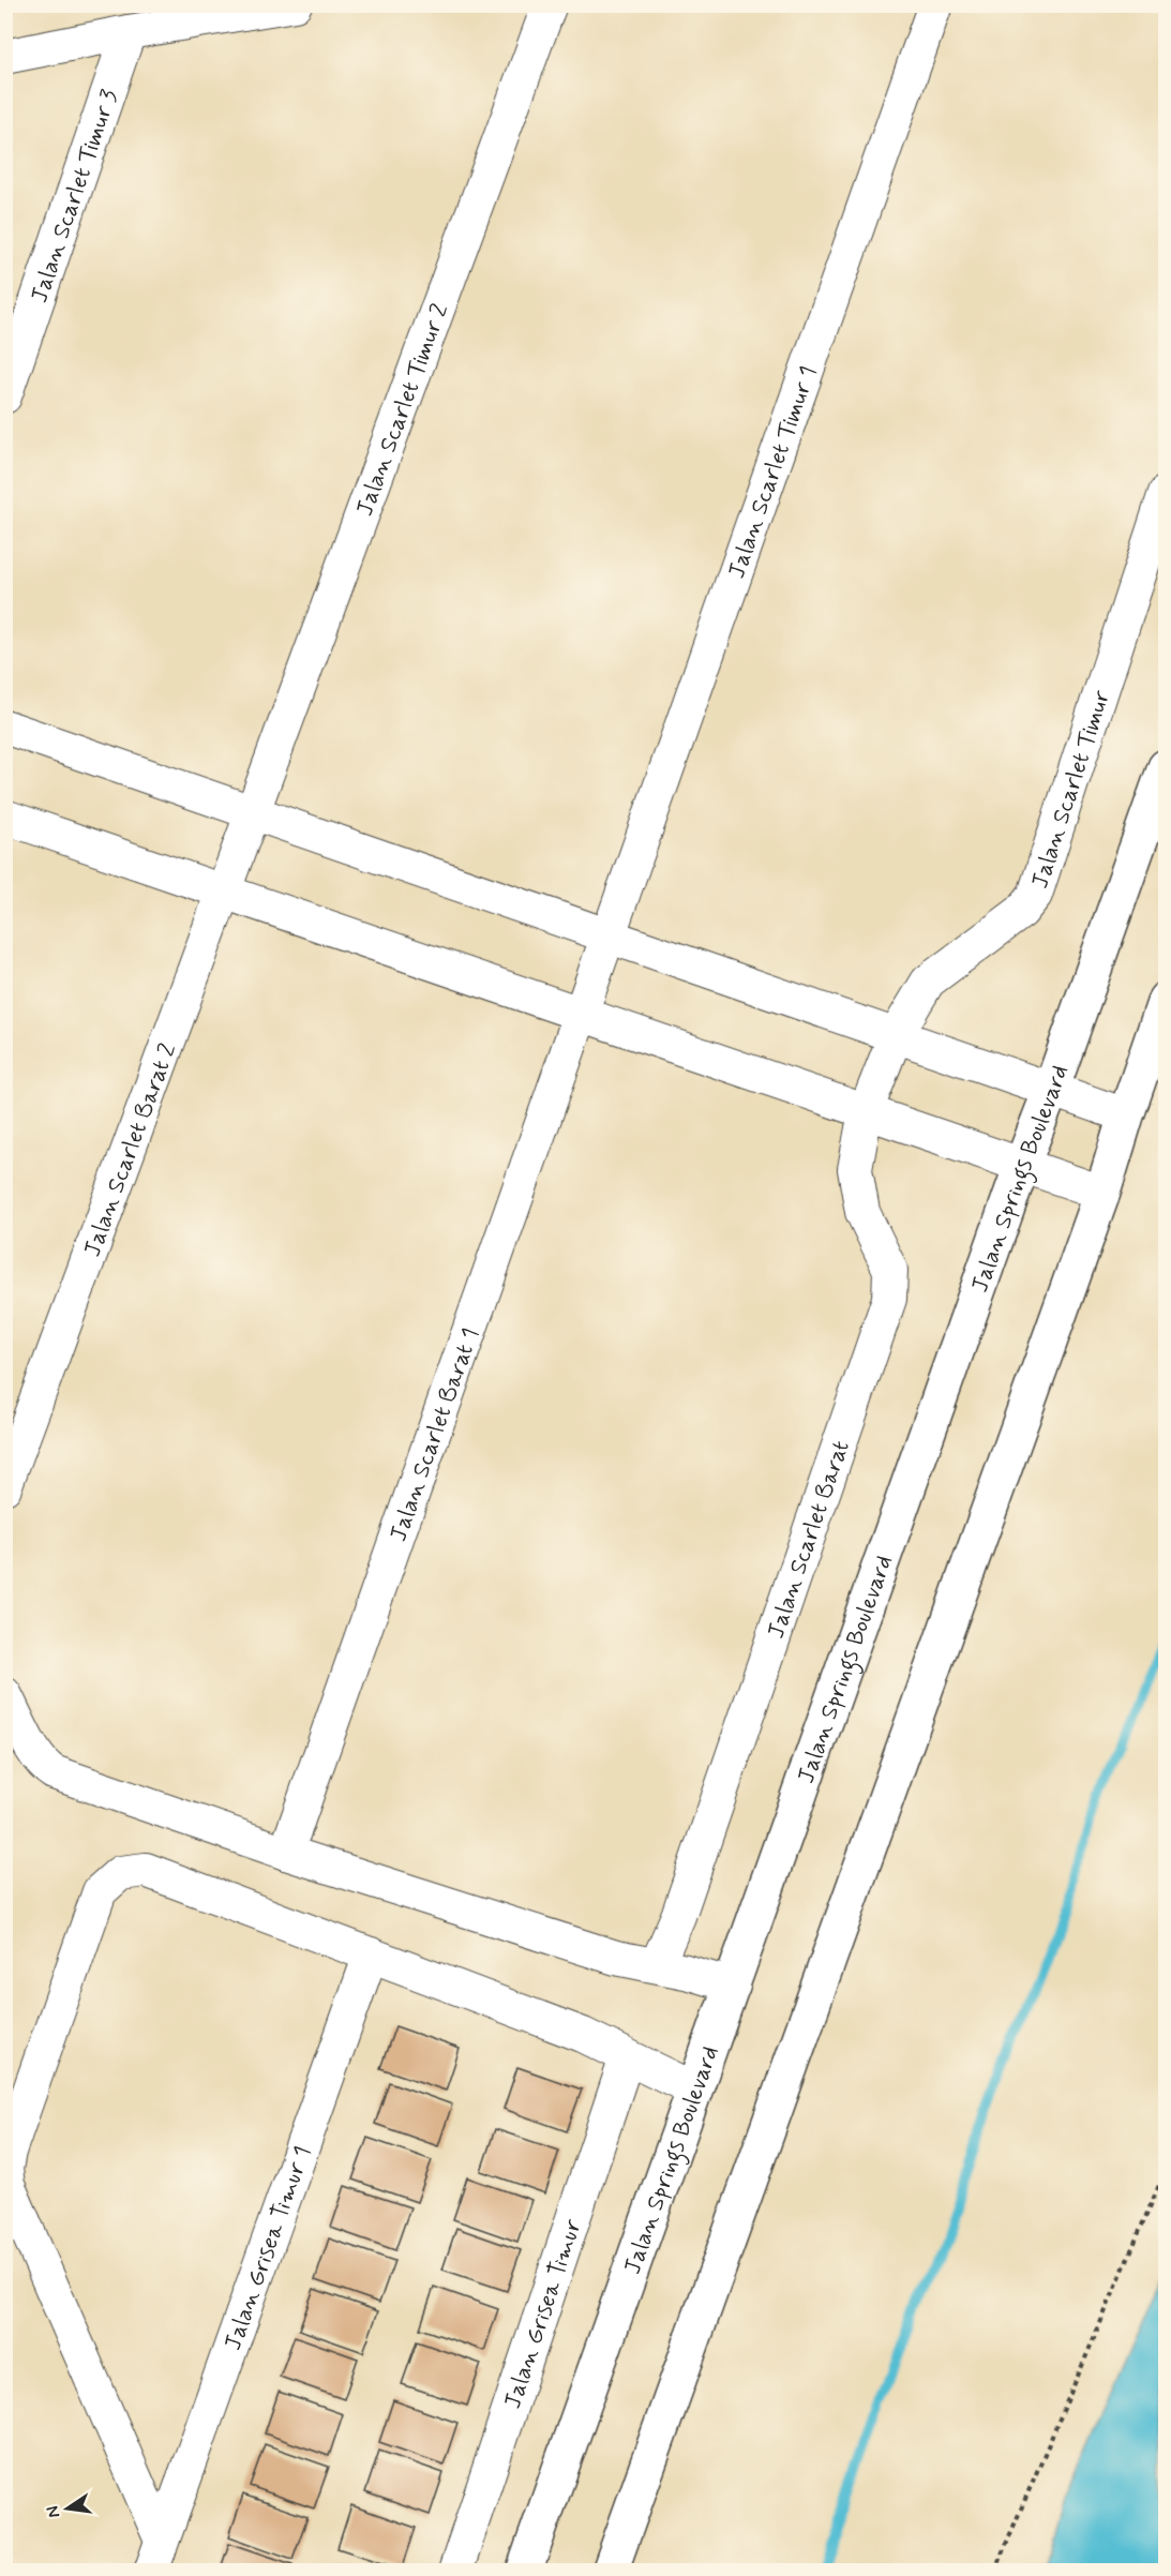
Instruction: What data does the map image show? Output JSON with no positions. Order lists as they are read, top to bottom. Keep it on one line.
{"streets":{"main road":["Jalan Springs Boulevard"],"street":["Jalan Scarlet Timur 3","Jalan Scarlet Timur 2","Jalan Scarlet Timur 1","Jalan Scarlet Timur","Jalan Scarlet Barat 2","Jalan Scarlet Barat 1","Jalan Scarlet Barat","Jalan Grisea Timur 1","Jalan Grisea Timur"]},"crossings":[["Jalan Scarlet Timur 2","Jalan Scarlet Barat 2"],["Jalan Scarlet Timur 1","Jalan Scarlet Barat 1"],["Jalan Scarlet Timur","Jalan Scarlet Barat"]],"north":"left"}
